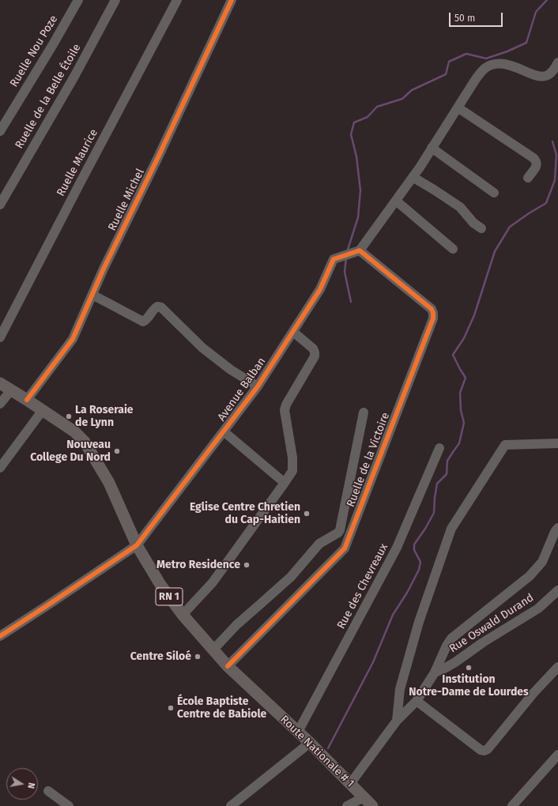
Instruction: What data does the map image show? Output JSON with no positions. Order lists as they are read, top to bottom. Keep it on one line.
{"streets":{"main road":["RN 1","Route Nationale # 1"],"street":["Ruelle Nou Poze","Ruelle de la Belle Étoile","Ruelle Maurice","Ruelle Michel","Avenue Balban","Ruelle de la Victoire","Rue des Chevreaux","Rue Oswald Durand"]},"crossings":[["Ruelle Michel","Route Nationale # 1"],["Avenue Balban","Ruelle de la Victoire"],["Avenue Balban","Route Nationale # 1"],["Ruelle de la Victoire","Route Nationale # 1"],["Rue des Chevreaux","Route Nationale # 1"]],"places":["La Roseraie de Lynn","Nouveau College Du Nord","Eglise Centre Chretien du Cap-Haitien","Metro Residence","Centre Siloé","Institution Notre-Dame de Lourdes","École Baptiste Centre de Babiole"],"scale_bar":"50 m","north":"right"}
